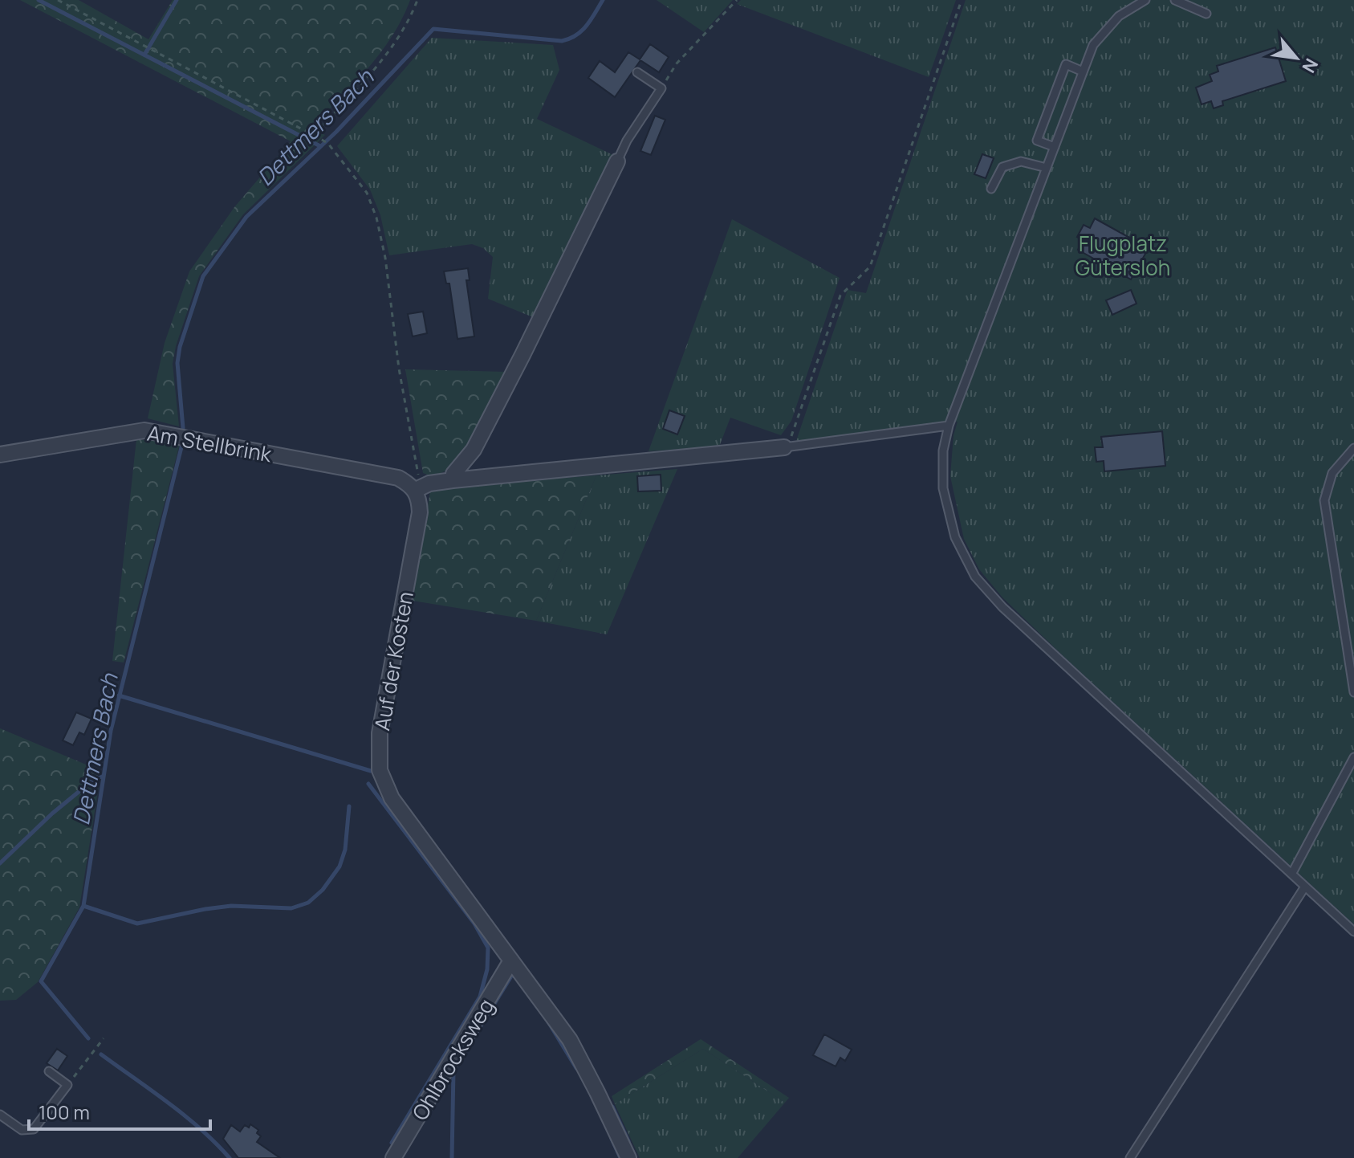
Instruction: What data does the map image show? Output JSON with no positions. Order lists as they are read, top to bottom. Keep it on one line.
{"streets":{"street":["Am Stellbrink","Auf der Kosten","Ohlbrocksweg"]},"crossings":[["Am Stellbrink","Auf der Kosten"],["Auf der Kosten","Ohlbrocksweg"]],"water":["Dettmers Bach"],"parks":["Flugplatz Gütersloh"],"scale_bar":"100 m","north":"bottom right"}
